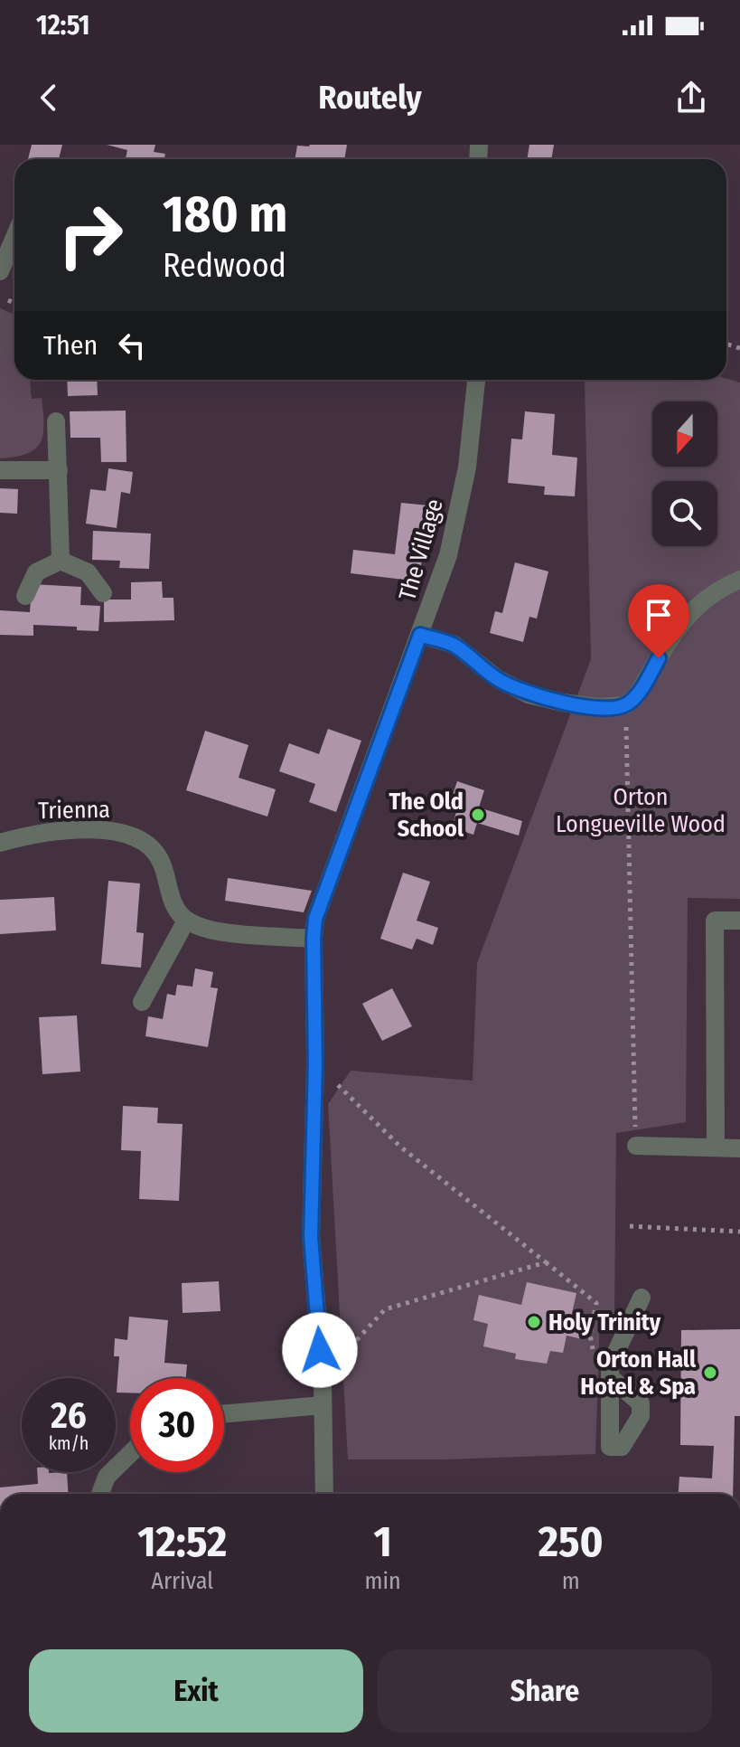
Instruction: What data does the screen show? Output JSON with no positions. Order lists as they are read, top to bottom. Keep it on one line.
{"streets":{"street":["The Village","Trienna"]},"parks":["Orton Longueville Wood"],"places":["The Old School","Holy Trinity","Orton Hall Hotel & Spa"],"north":"bottom","page":{"status":"12:51","header":"Routely","turn":["180 m","Redwood"],"then":"Then","speed":"26 km/h","limit":"30","eta":["12:52","Arrival","1","min","250","m"],"buttons":["Exit","Share"]}}
